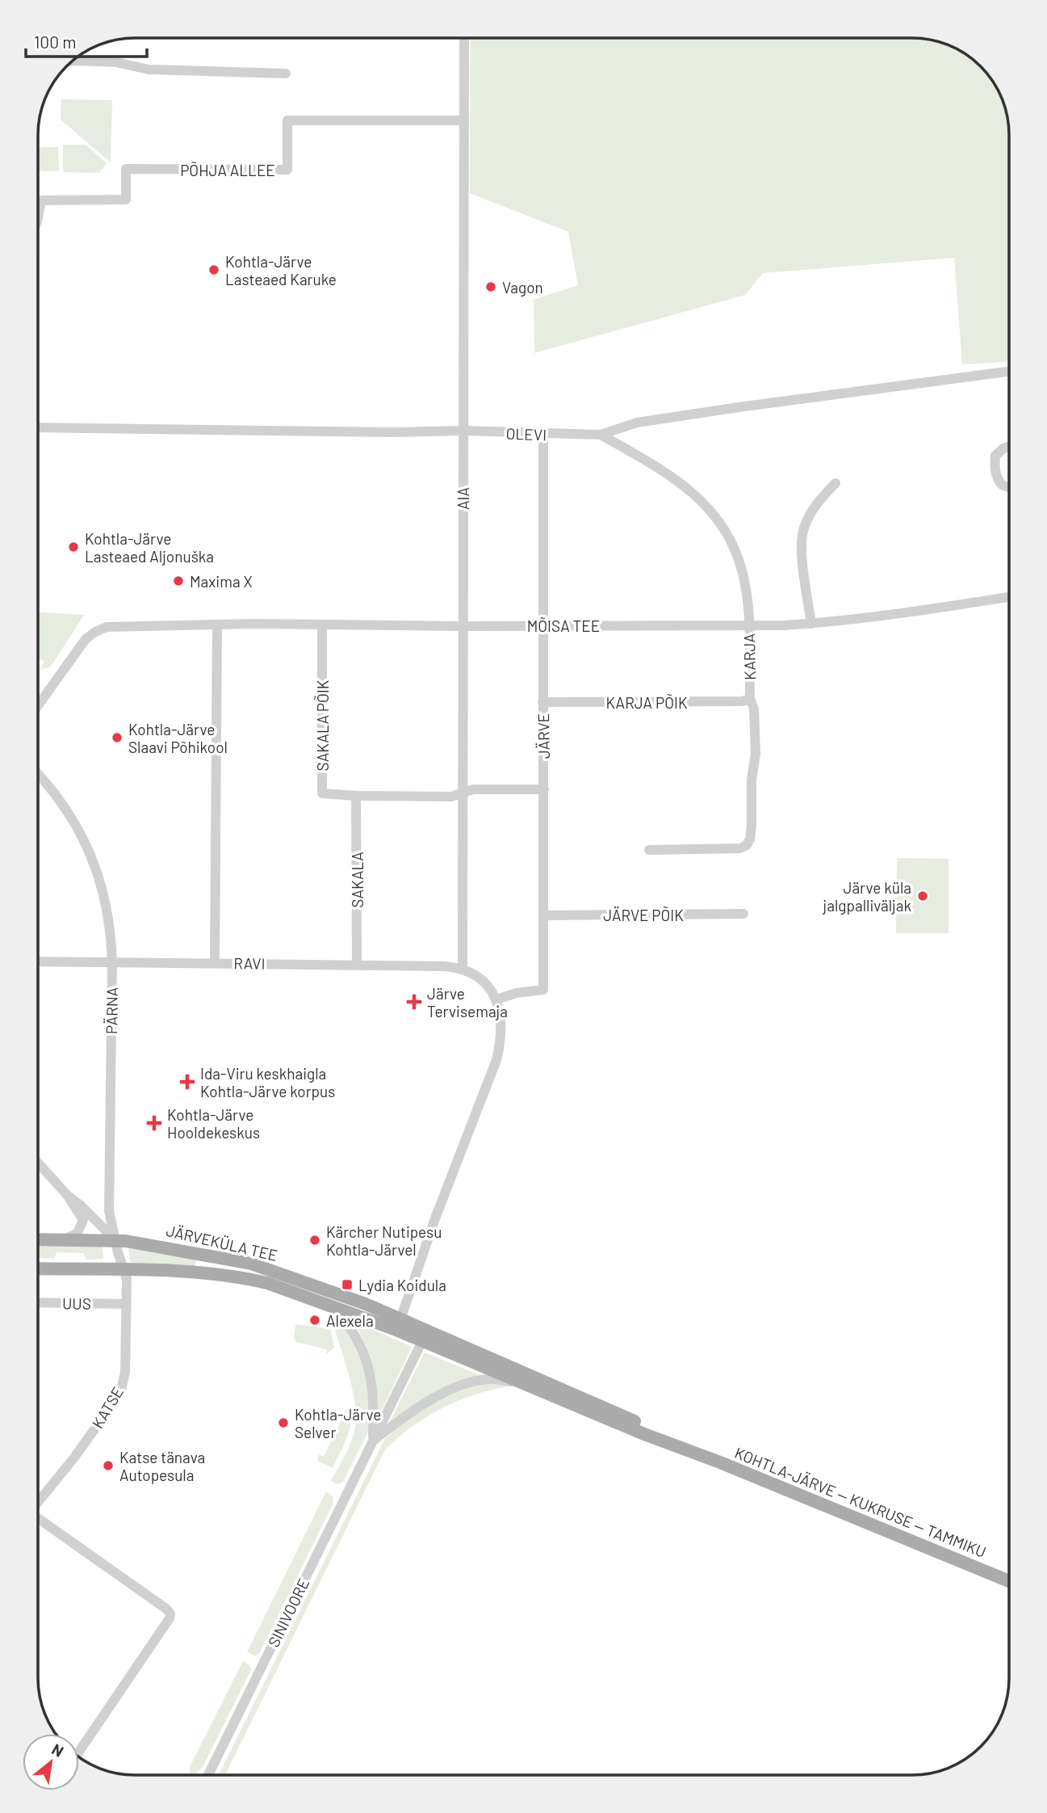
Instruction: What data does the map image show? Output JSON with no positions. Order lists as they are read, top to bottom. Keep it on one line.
{"streets":{"main road":["JÄRVEKÜLA TEE","KOHTLA-JÄRVE — KUKRUSE — TAMMIKU"],"street":["PÕHJA ALLEE","OLEVI","AIA","MÕISA TEE","KARJA","KARJA PÕIK","SAKALA PÕIK","JÄRVE","SAKALA","JÄRVE PÕIK","RAVI","PÄRNA","UUS","KATSE","SINIVOORE"]},"crossings":[["PÕHJA ALLEE","AIA"],["OLEVI","AIA"],["OLEVI","KARJA"],["OLEVI","JÄRVE"],["AIA","MÕISA TEE"],["AIA","RAVI"],["MÕISA TEE","KARJA"],["MÕISA TEE","SAKALA PÕIK"],["MÕISA TEE","JÄRVE"],["KARJA","KARJA PÕIK"],["KARJA PÕIK","JÄRVE"],["SAKALA PÕIK","SAKALA"],["JÄRVE","JÄRVE PÕIK"],["SAKALA","RAVI"],["RAVI","PÄRNA"],["PÄRNA","JÄRVEKÜLA TEE"],["PÄRNA","KATSE"],["JÄRVEKÜLA TEE","KATSE"],["JÄRVEKÜLA TEE","KOHTLA-JÄRVE — KUKRUSE — TAMMIKU"],["JÄRVEKÜLA TEE","SINIVOORE"],["UUS","KATSE"],["KOHTLA-JÄRVE — KUKRUSE — TAMMIKU","SINIVOORE"]],"places":{"other":["Kohtla-Järve Lasteaed Karuke","Vagon","Kohtla-Järve Lasteaed Aljonuška","Maxima X","Kohtla-Järve Slaavi Põhikool","Järve küla jalgpalliväljak","Kärcher Nutipesu Kohtla-Järvel","Alexela","Kohtla-Järve Selver","Katse tänava Autopesula"],"health":["Järve Tervisemaja","Ida-Viru keskhaigla Kohtla-Järve korpus","Kohtla-Järve Hooldekeskus"],"transit":["Lydia Koidula"]},"scale_bar":"100 m","north":"top right"}
